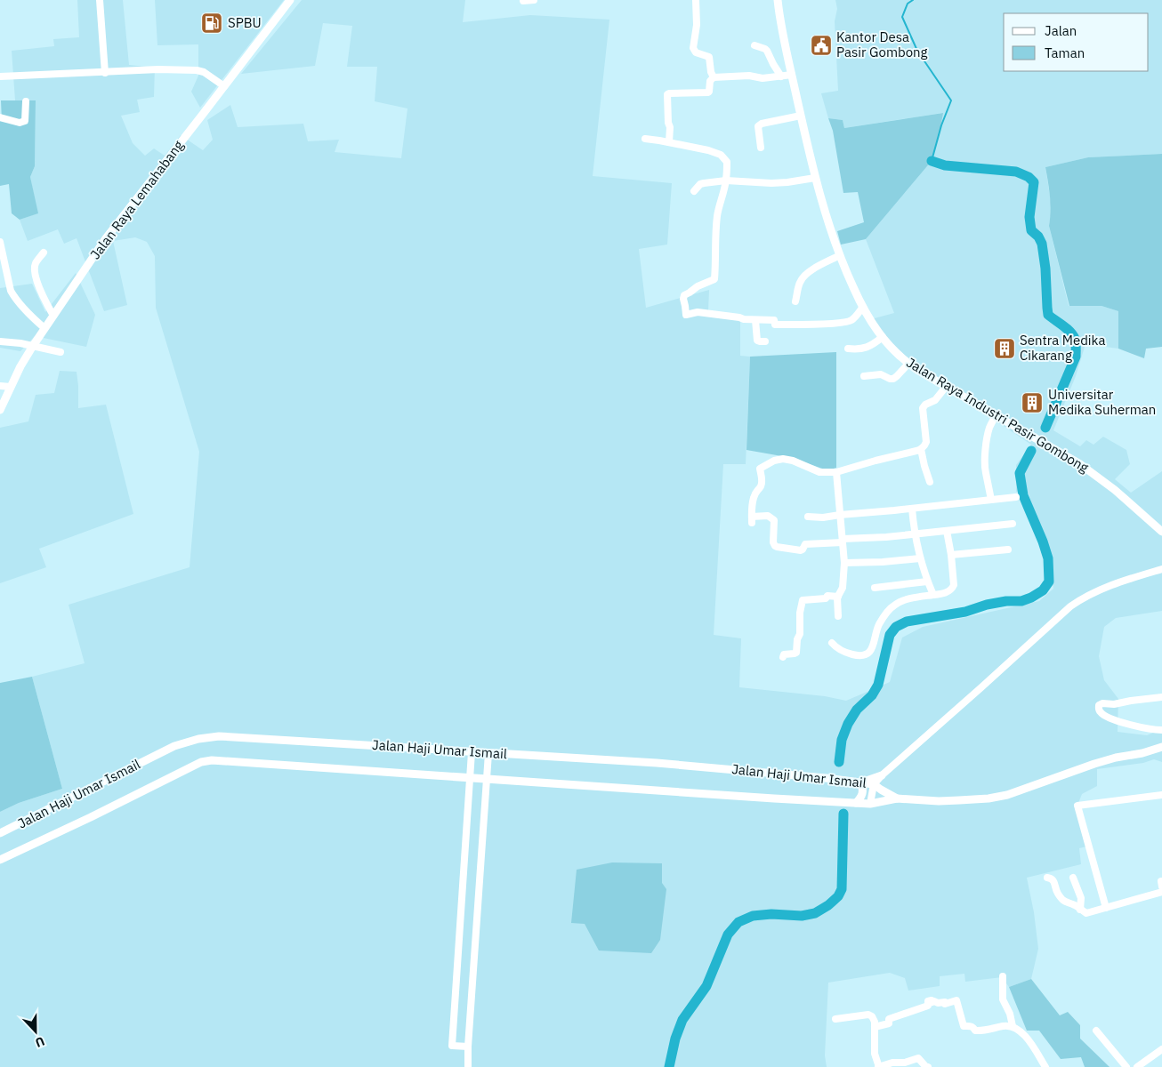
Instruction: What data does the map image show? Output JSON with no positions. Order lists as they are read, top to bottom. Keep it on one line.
{"streets":{"main road":["Jalan Raya Lemahabang","Jalan Raya Industri Pasir Gombong","Jalan Haji Umar Ismail"]},"places":{"fuel station":["SPBU"],"public building":["Kantor Desa Pasir Gombong"],"building":["Sentra Medika Cikarang","Universitar Medika Suherman"]},"legend":["Jalan","Taman"],"north":"bottom"}
